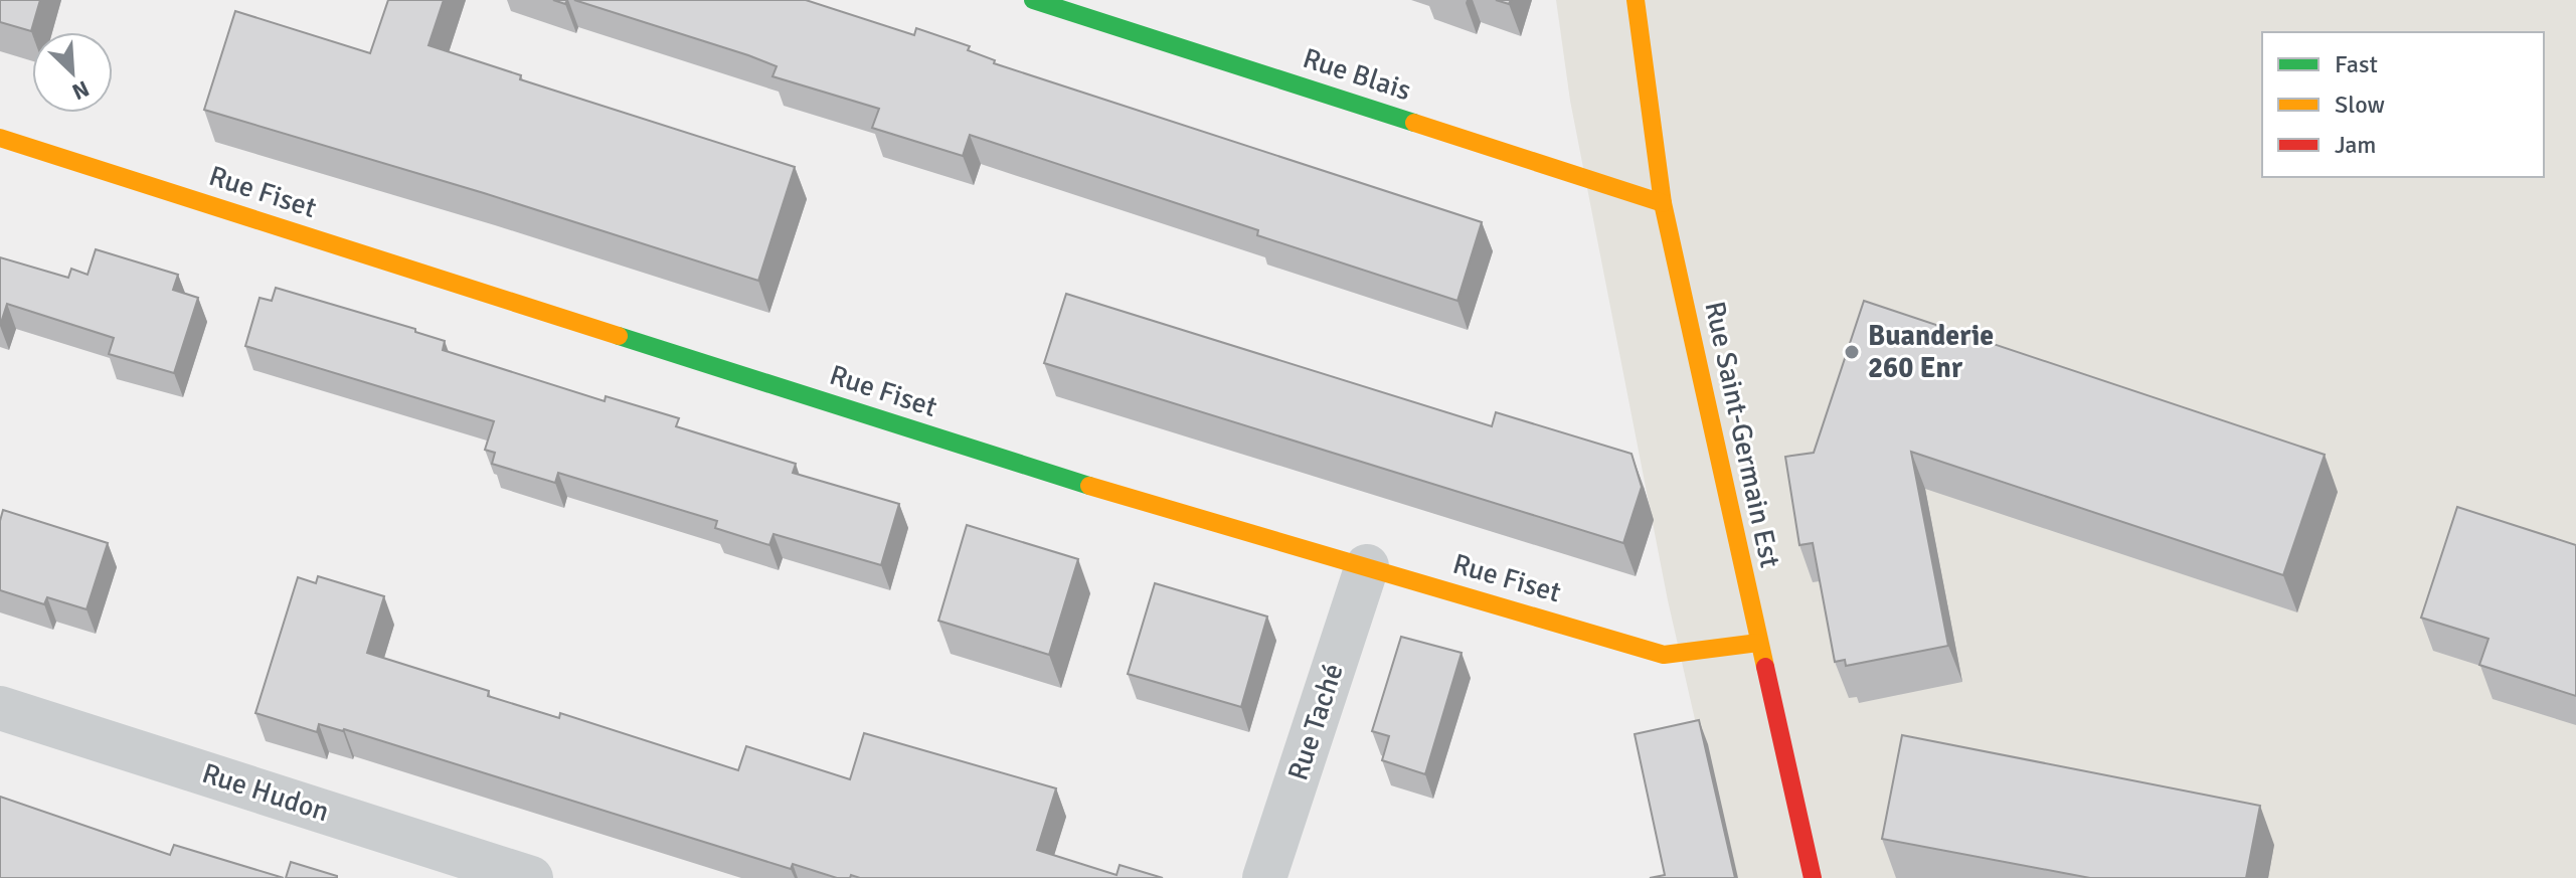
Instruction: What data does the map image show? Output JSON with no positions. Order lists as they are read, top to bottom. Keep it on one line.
{"streets":{"street":["Rue Blais","Rue Fiset","Rue Saint-Germain Est","Rue Taché","Rue Hudon"]},"crossings":[["Rue Blais","Rue Saint-Germain Est"],["Rue Fiset","Rue Saint-Germain Est"],["Rue Fiset","Rue Taché"]],"places":["Buanderie 260 Enr"],"legend":["Fast","Slow","Jam"],"north":"bottom right"}
